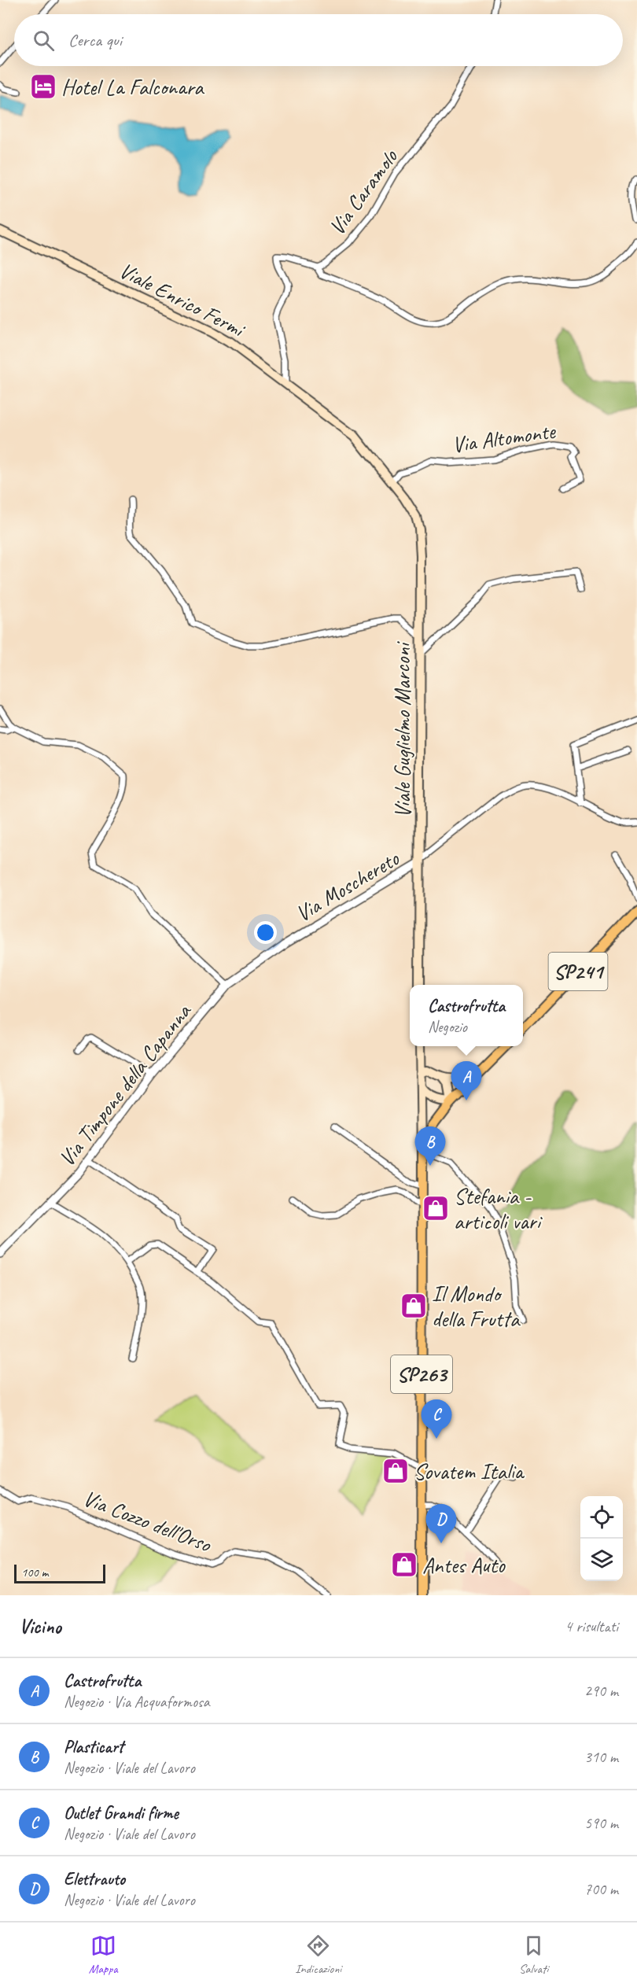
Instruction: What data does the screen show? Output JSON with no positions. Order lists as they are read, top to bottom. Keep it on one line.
{"streets":{"main road":["Viale Enrico Fermi","Viale Guglielmo Marconi","SP241","SP263"],"street":["Via Caramolo","Via Altomonte","Via Moschereto","Via Timpone della Capanna","Via Cozzo dell'Orso"]},"crossings":[["Viale Enrico Fermi","Via Altomonte"],["Viale Enrico Fermi","Viale Guglielmo Marconi"],["Via Altomonte","Viale Guglielmo Marconi"],["Viale Guglielmo Marconi","Via Moschereto"],["Via Moschereto","Via Timpone della Capanna"]],"places":{"hotel":["Hotel La Falconara"],"shop":["Stefania - articoli vari","Il Mondo della Frutta","Sovatem Italia","Antes Auto"]},"scale_bar":"100 m","page":{"search":"Cerca qui","popup":["Castrofrutta","Negozio"],"pins":["A","B","C","D"],"scale":"100 m","heading":["Vicino","4 risultati"],"list":[{"mark":"A","name":"Castrofrutta","note":"Negozio · Via Acquaformosa","value":"290 m"},{"mark":"B","name":"Plasticart","note":"Negozio · Viale del Lavoro","value":"310 m"},{"mark":"C","name":"Outlet Grandi firme","note":"Negozio · Viale del Lavoro","value":"590 m"},{"mark":"D","name":"Elettrauto","note":"Negozio · Viale del Lavoro","value":"700 m"}],"nav":["Mappa","Indicazioni","Salvati"]}}
